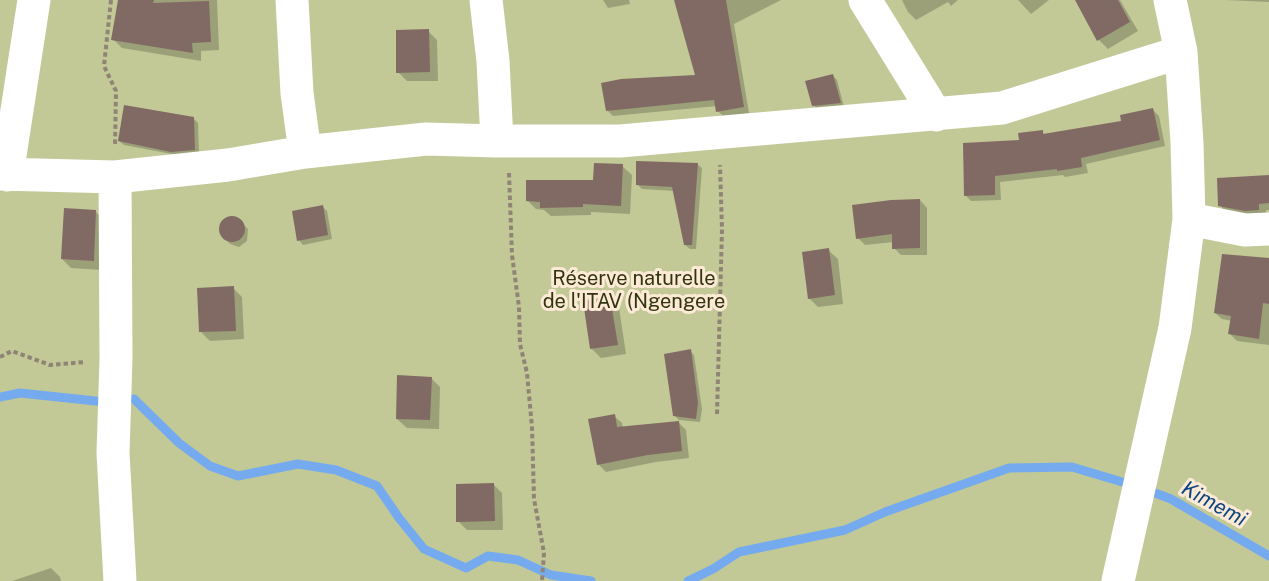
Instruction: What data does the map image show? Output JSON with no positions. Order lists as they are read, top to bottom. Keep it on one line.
{"water":["Kimemi"],"parks":["Réserve naturelle de l'ITAV (Ngengere"]}
